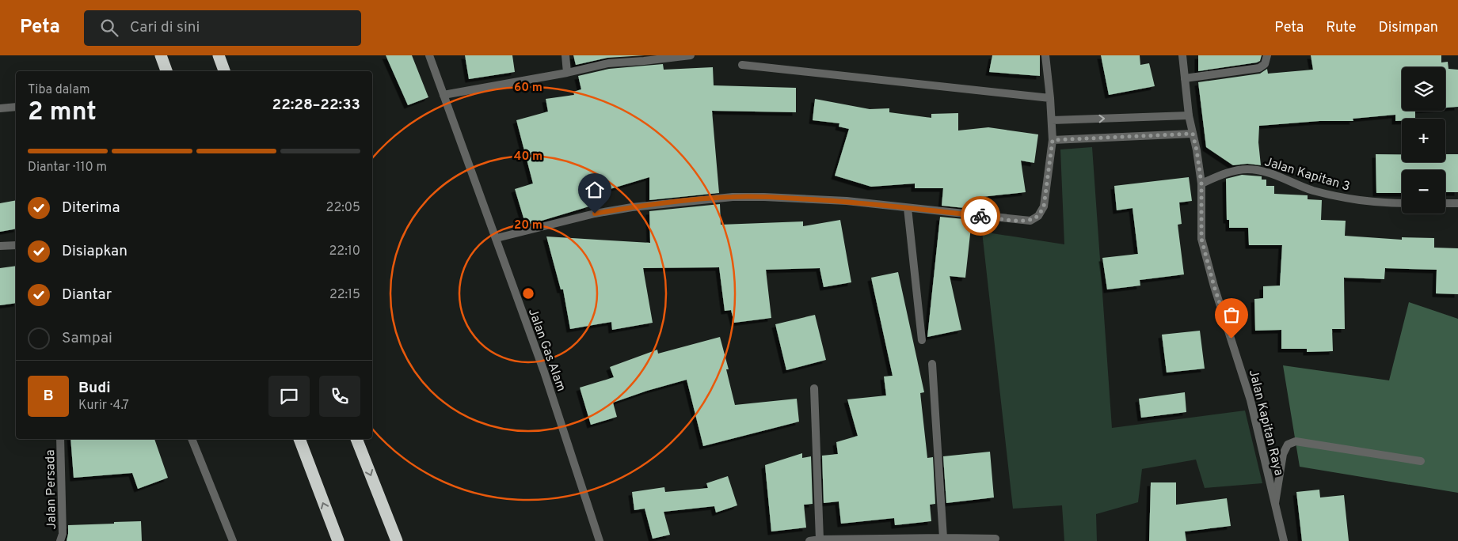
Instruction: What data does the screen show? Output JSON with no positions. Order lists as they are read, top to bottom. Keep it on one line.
{"streets":{"street":["Jalan Kapitan 3","Jalan Gas Alam","Jalan Kapitan Raya","Jalan Persada"]},"crossings":[["Jalan Kapitan 3","Jalan Kapitan Raya"]],"page":{"header":"Peta","search":"Cari di sini","nav":["Peta","Rute","Disimpan"],"map_buttons":["+","−"],"heading":["2 mnt","Tiba dalam","22:28–22:33"],"panel":["Budi","Kurir · 4.7"],"bar":"Diantar · 110 m","list":[["Diterima","22:05"],["Disiapkan","22:10"],["Diantar","22:15"],"Sampai"],"round":"B"},"rings":["60 m","40 m","20 m"]}
